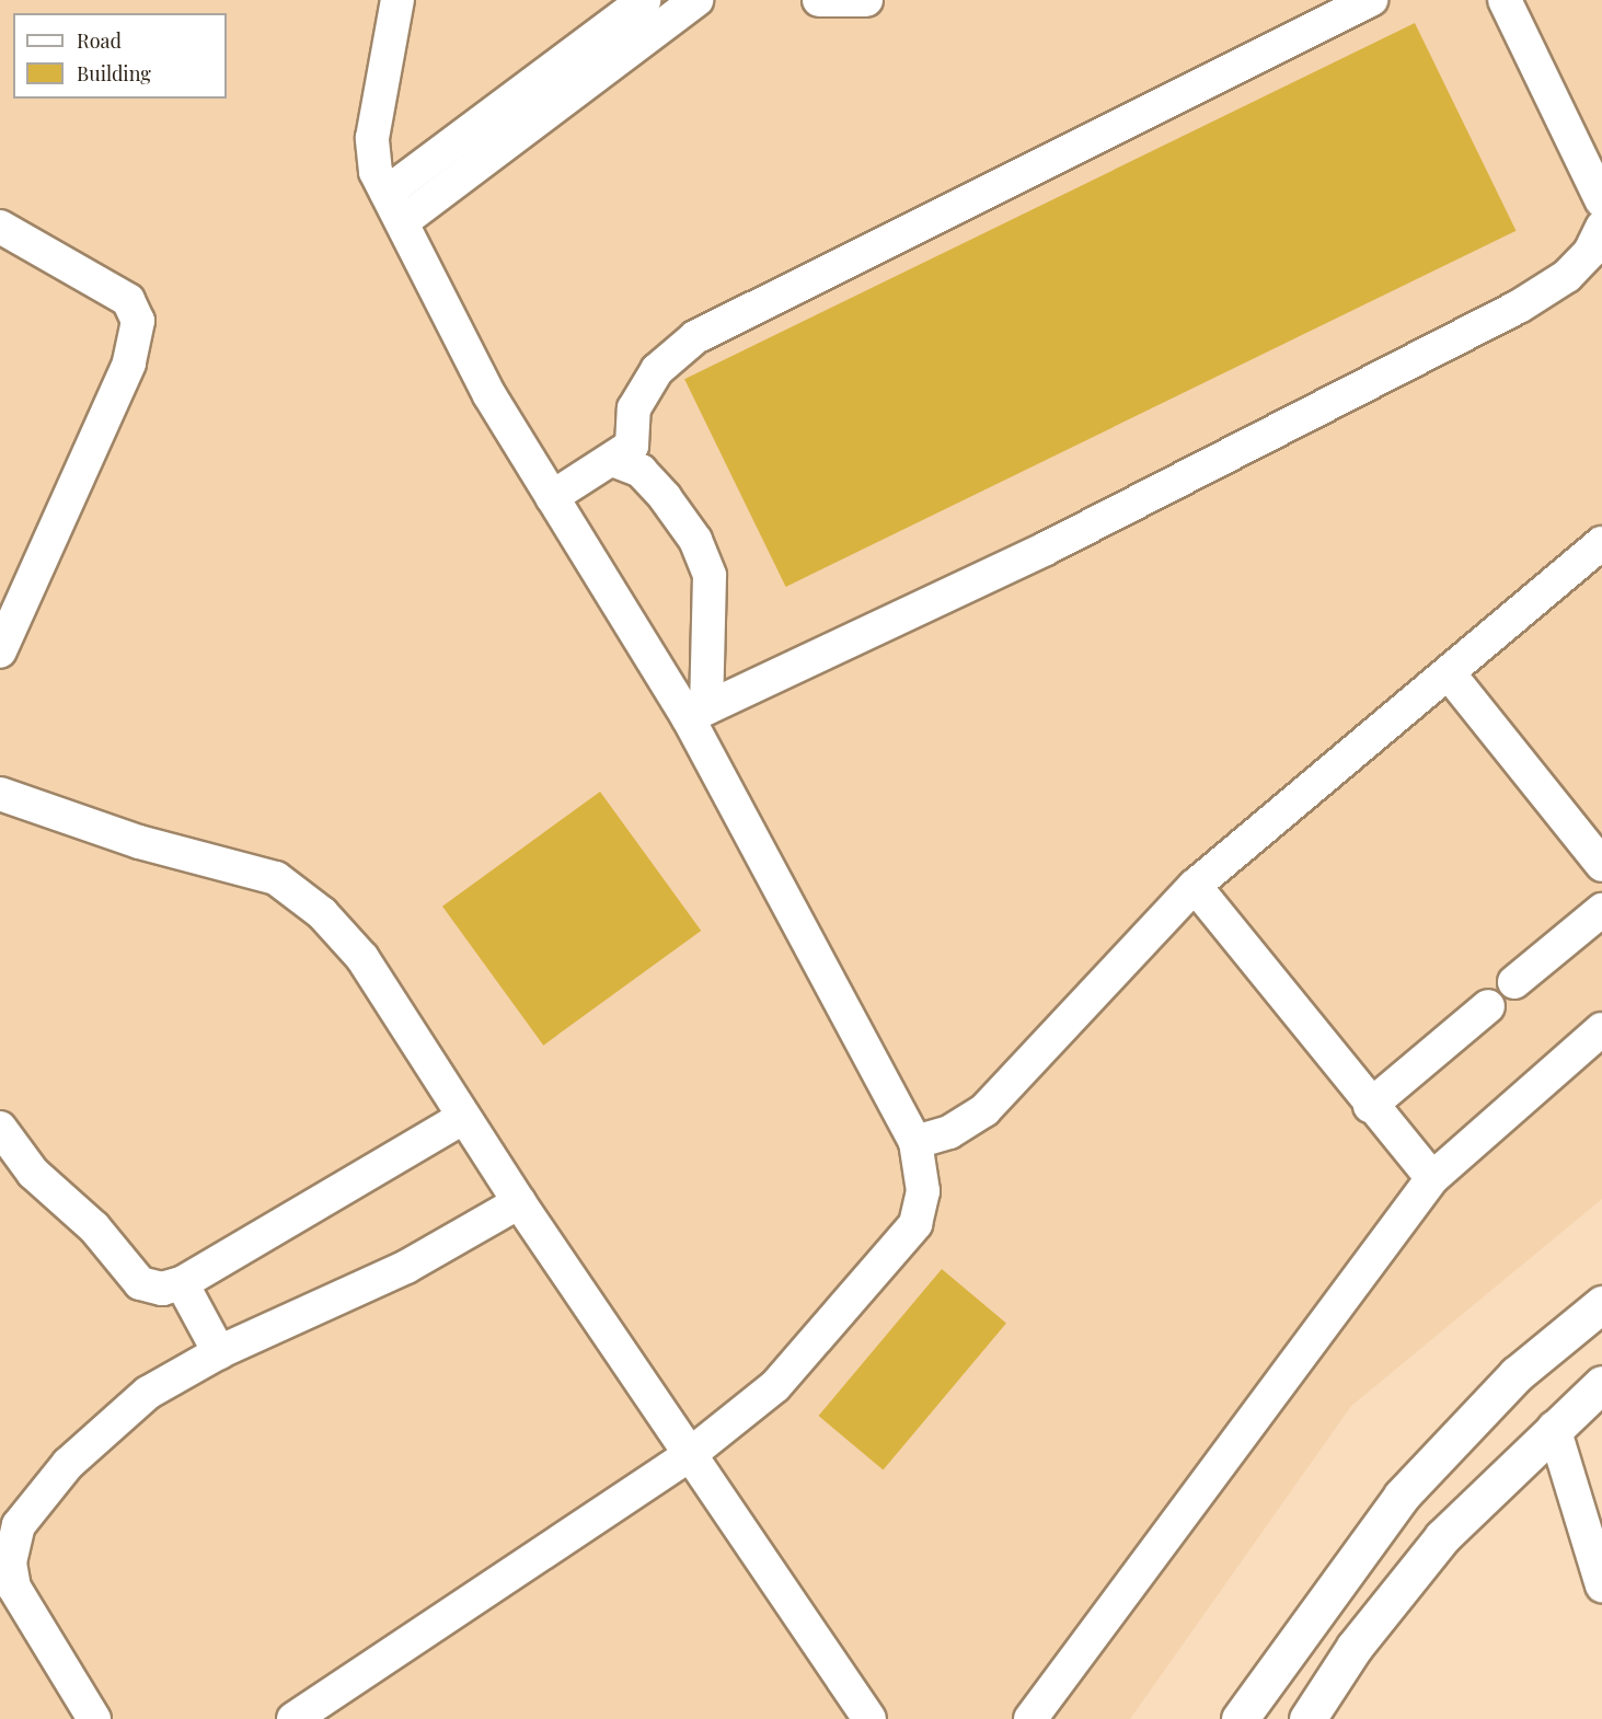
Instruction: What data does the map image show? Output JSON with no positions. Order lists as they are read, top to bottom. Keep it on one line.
{"legend":["Road","Building"]}
